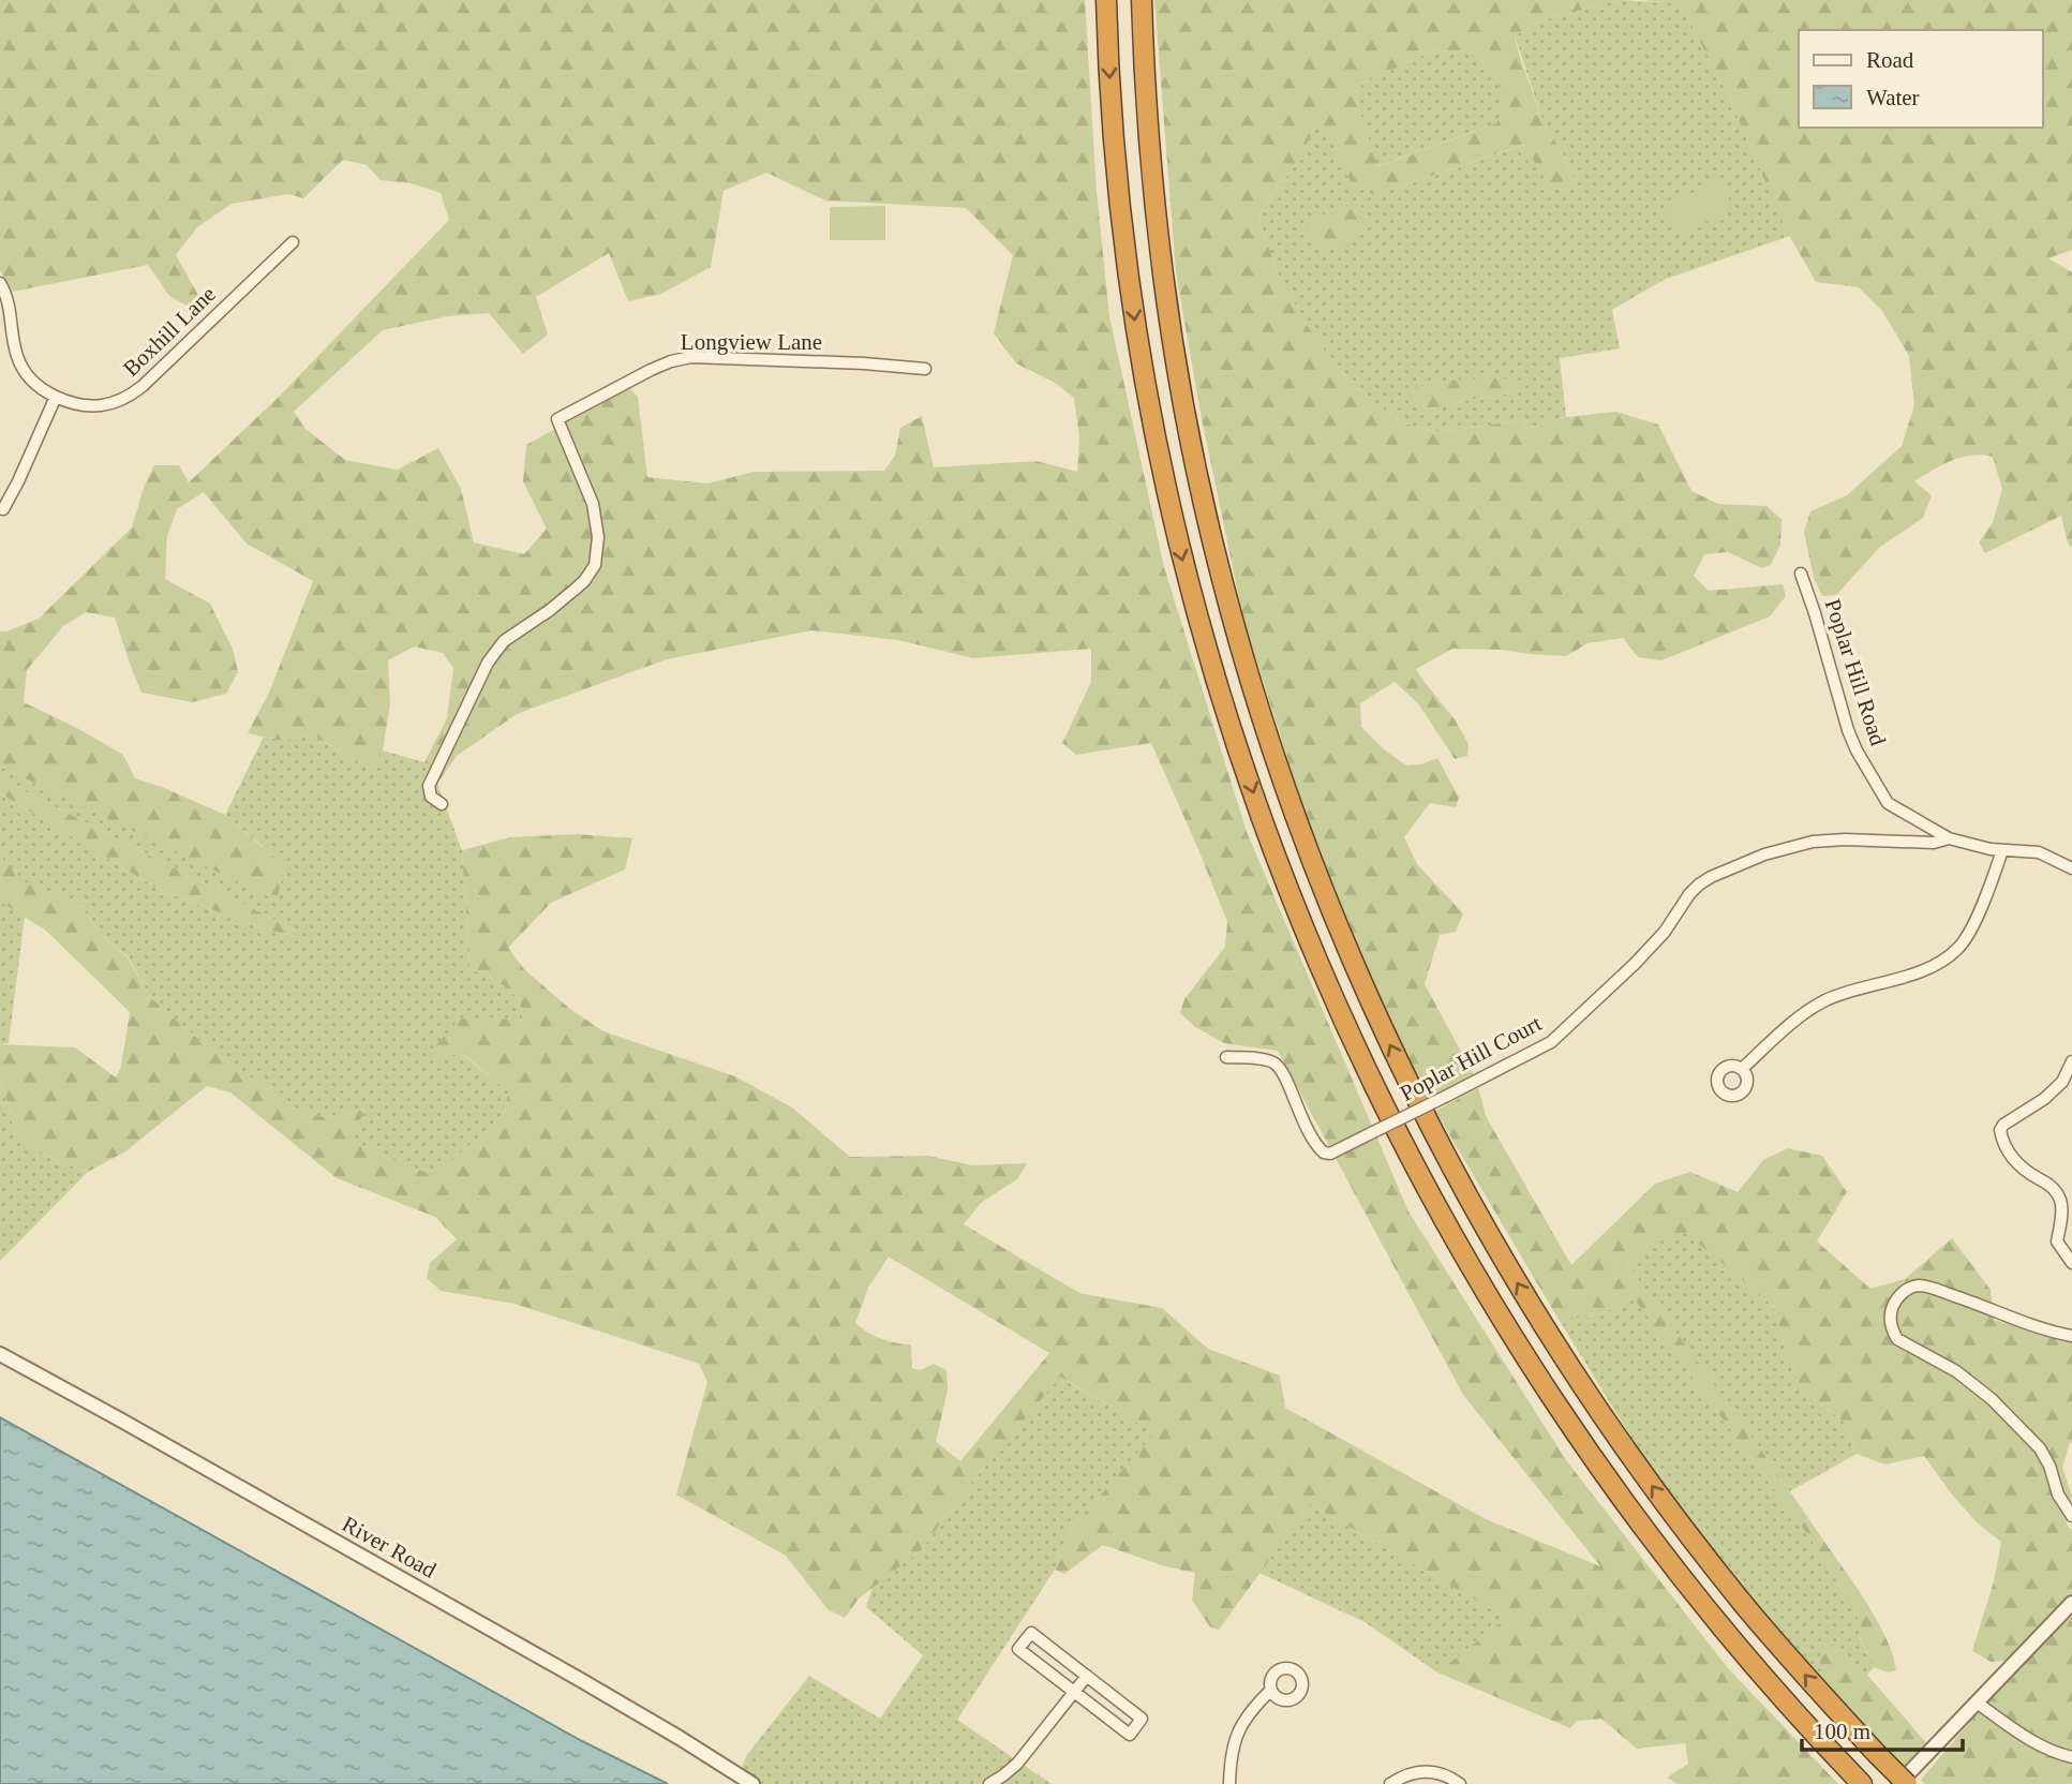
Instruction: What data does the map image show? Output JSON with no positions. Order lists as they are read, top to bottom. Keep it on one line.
{"streets":{"street":["Boxhill Lane","Longview Lane","Poplar Hill Road","Poplar Hill Court","River Road"]},"crossings":[["Poplar Hill Road","Poplar Hill Court"]],"legend":["Road","Water"],"scale_bar":"100 m"}
